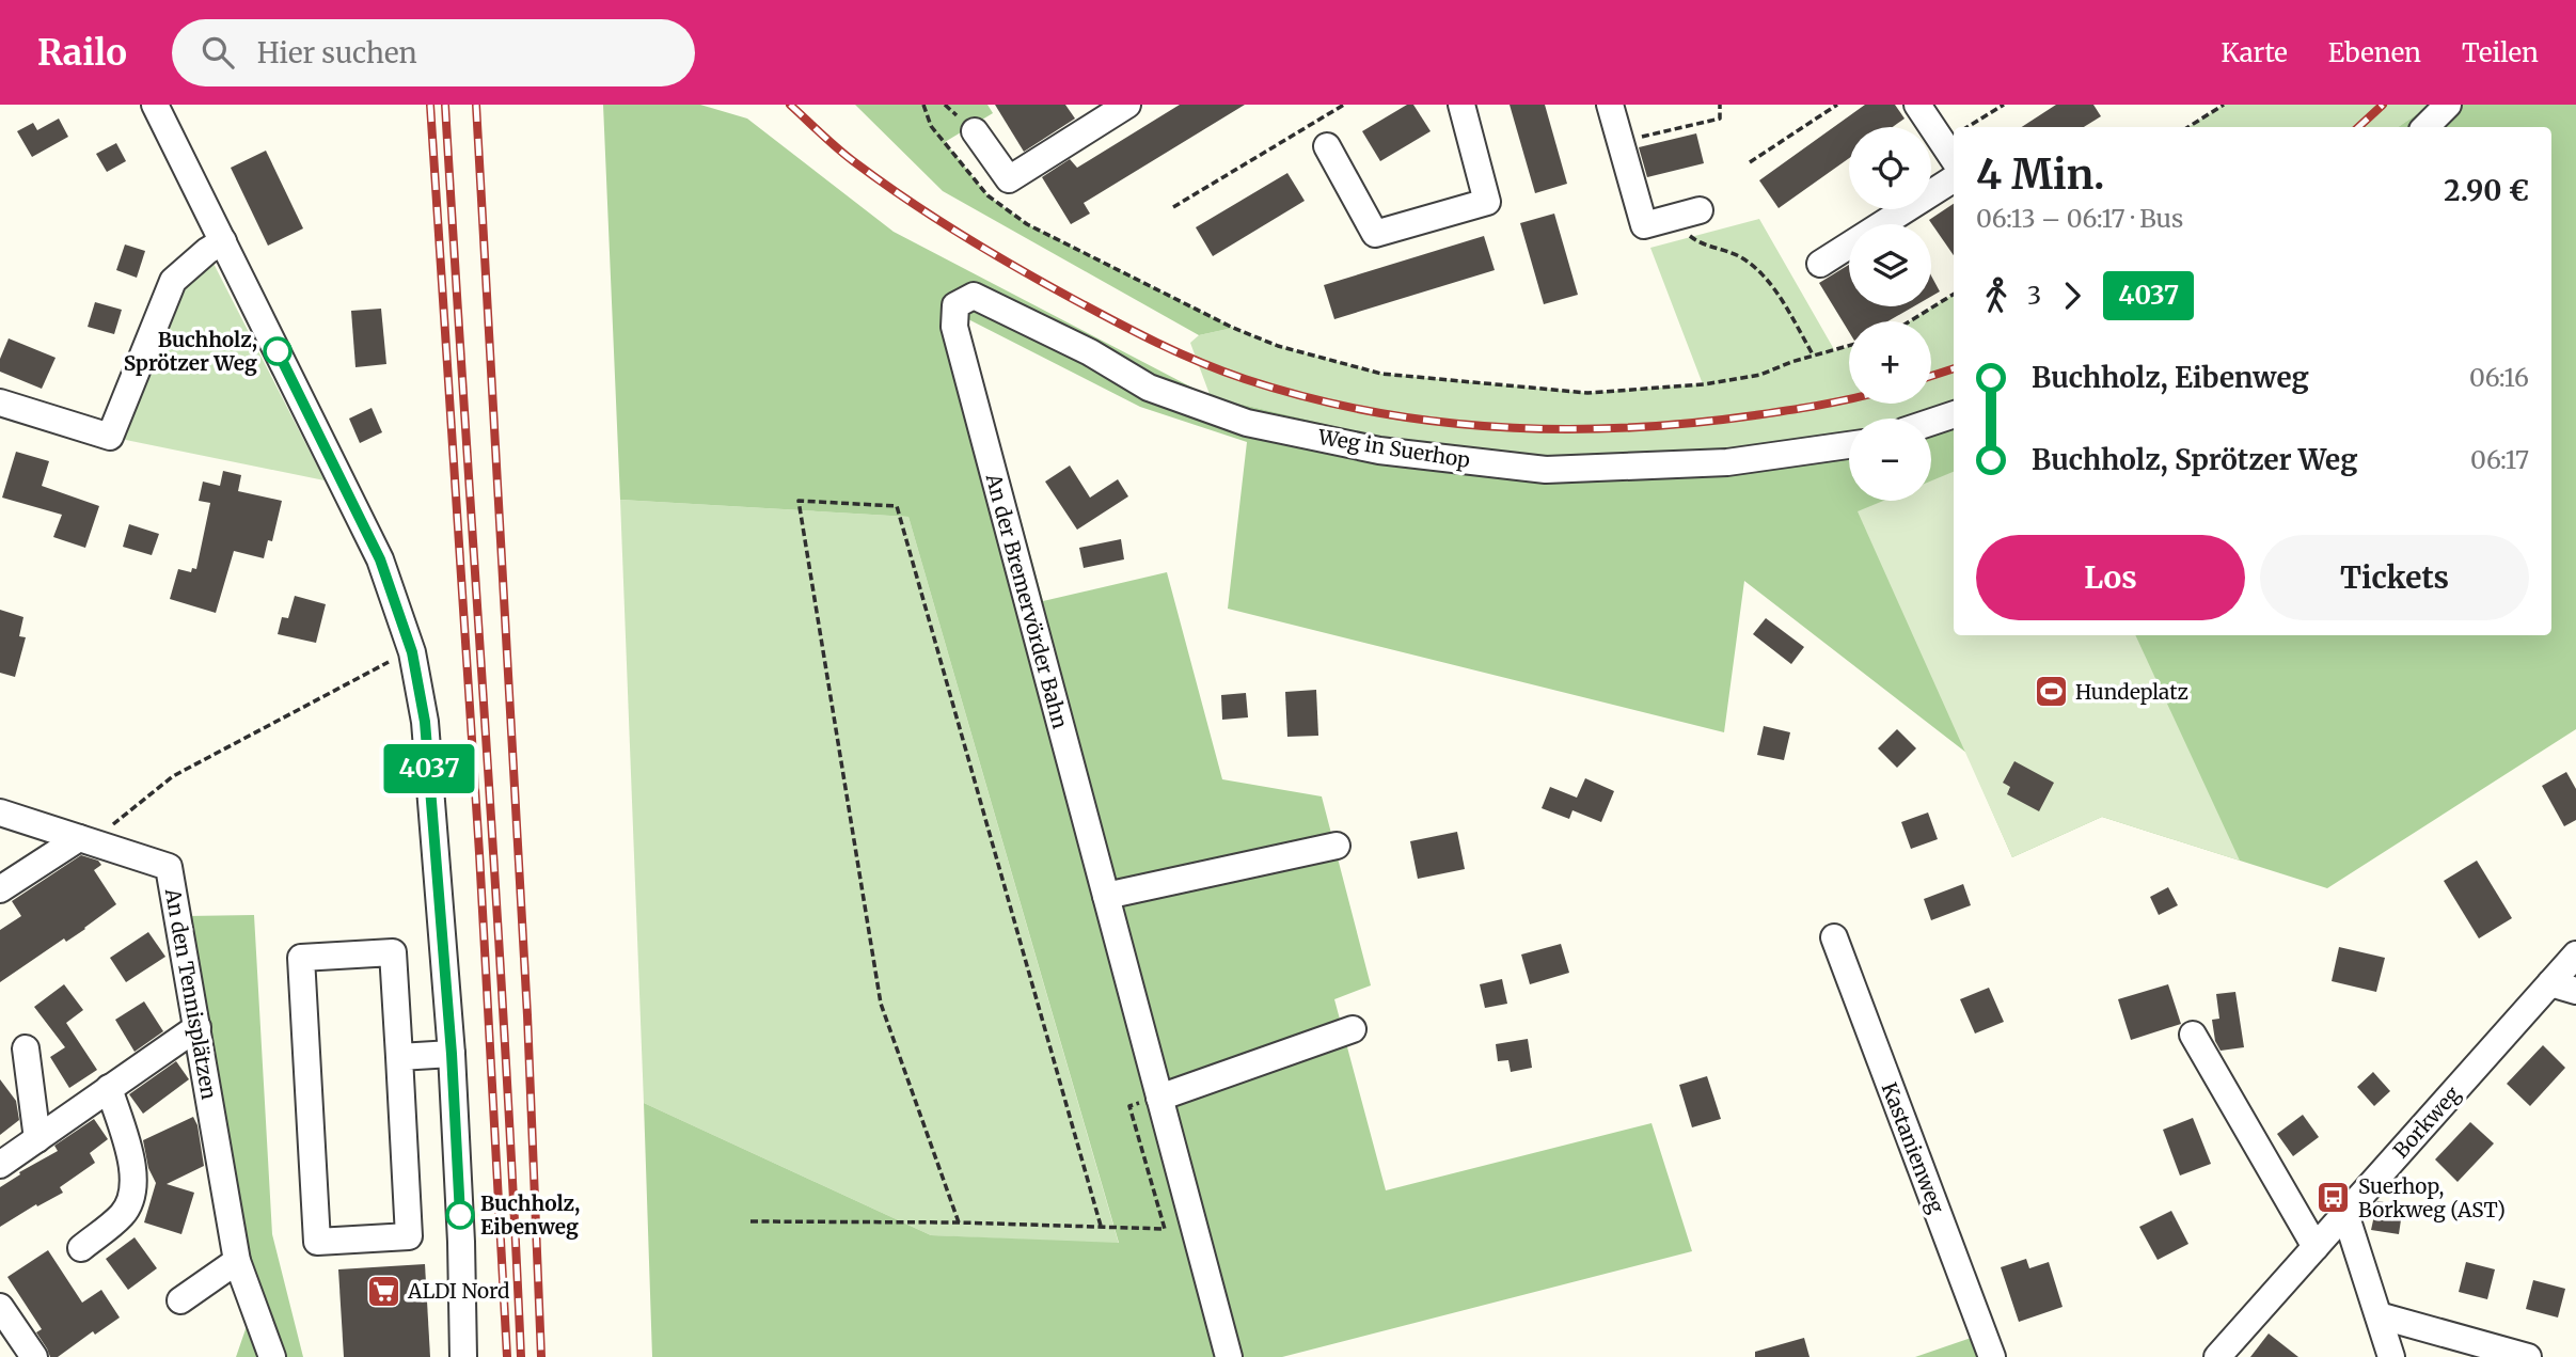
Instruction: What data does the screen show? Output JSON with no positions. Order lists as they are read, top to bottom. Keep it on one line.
{"streets":{"street":["Weg in Suerhop","An der Bremervörder Bahn","An den Tennisplätzen","Borkweg","Kastanienweg"]},"crossings":[["Weg in Suerhop","An der Bremervörder Bahn"]],"places":{"other":["Buchholz, Sprötzer Weg","Buchholz, Eibenweg"],"sports":["Hundeplatz"],"bus stop":["Suerhop, Borkweg (AST)"],"supermarket":["ALDI Nord"]},"lines":["bus line 4037"],"page":{"header":"Railo","search":"Hier suchen","nav":["Karte","Ebenen","Teilen"],"on_map":"4037","map_buttons":["+","−"],"heading":["4 Min.","06:13 – 06:17 · Bus","2.90 €"],"legs":["3","4037"],"list":[{"name":"Buchholz, Eibenweg","value":"06:16"},{"name":"Buchholz, Sprötzer Weg","value":"06:17"}],"buttons":["Los","Tickets"]}}
